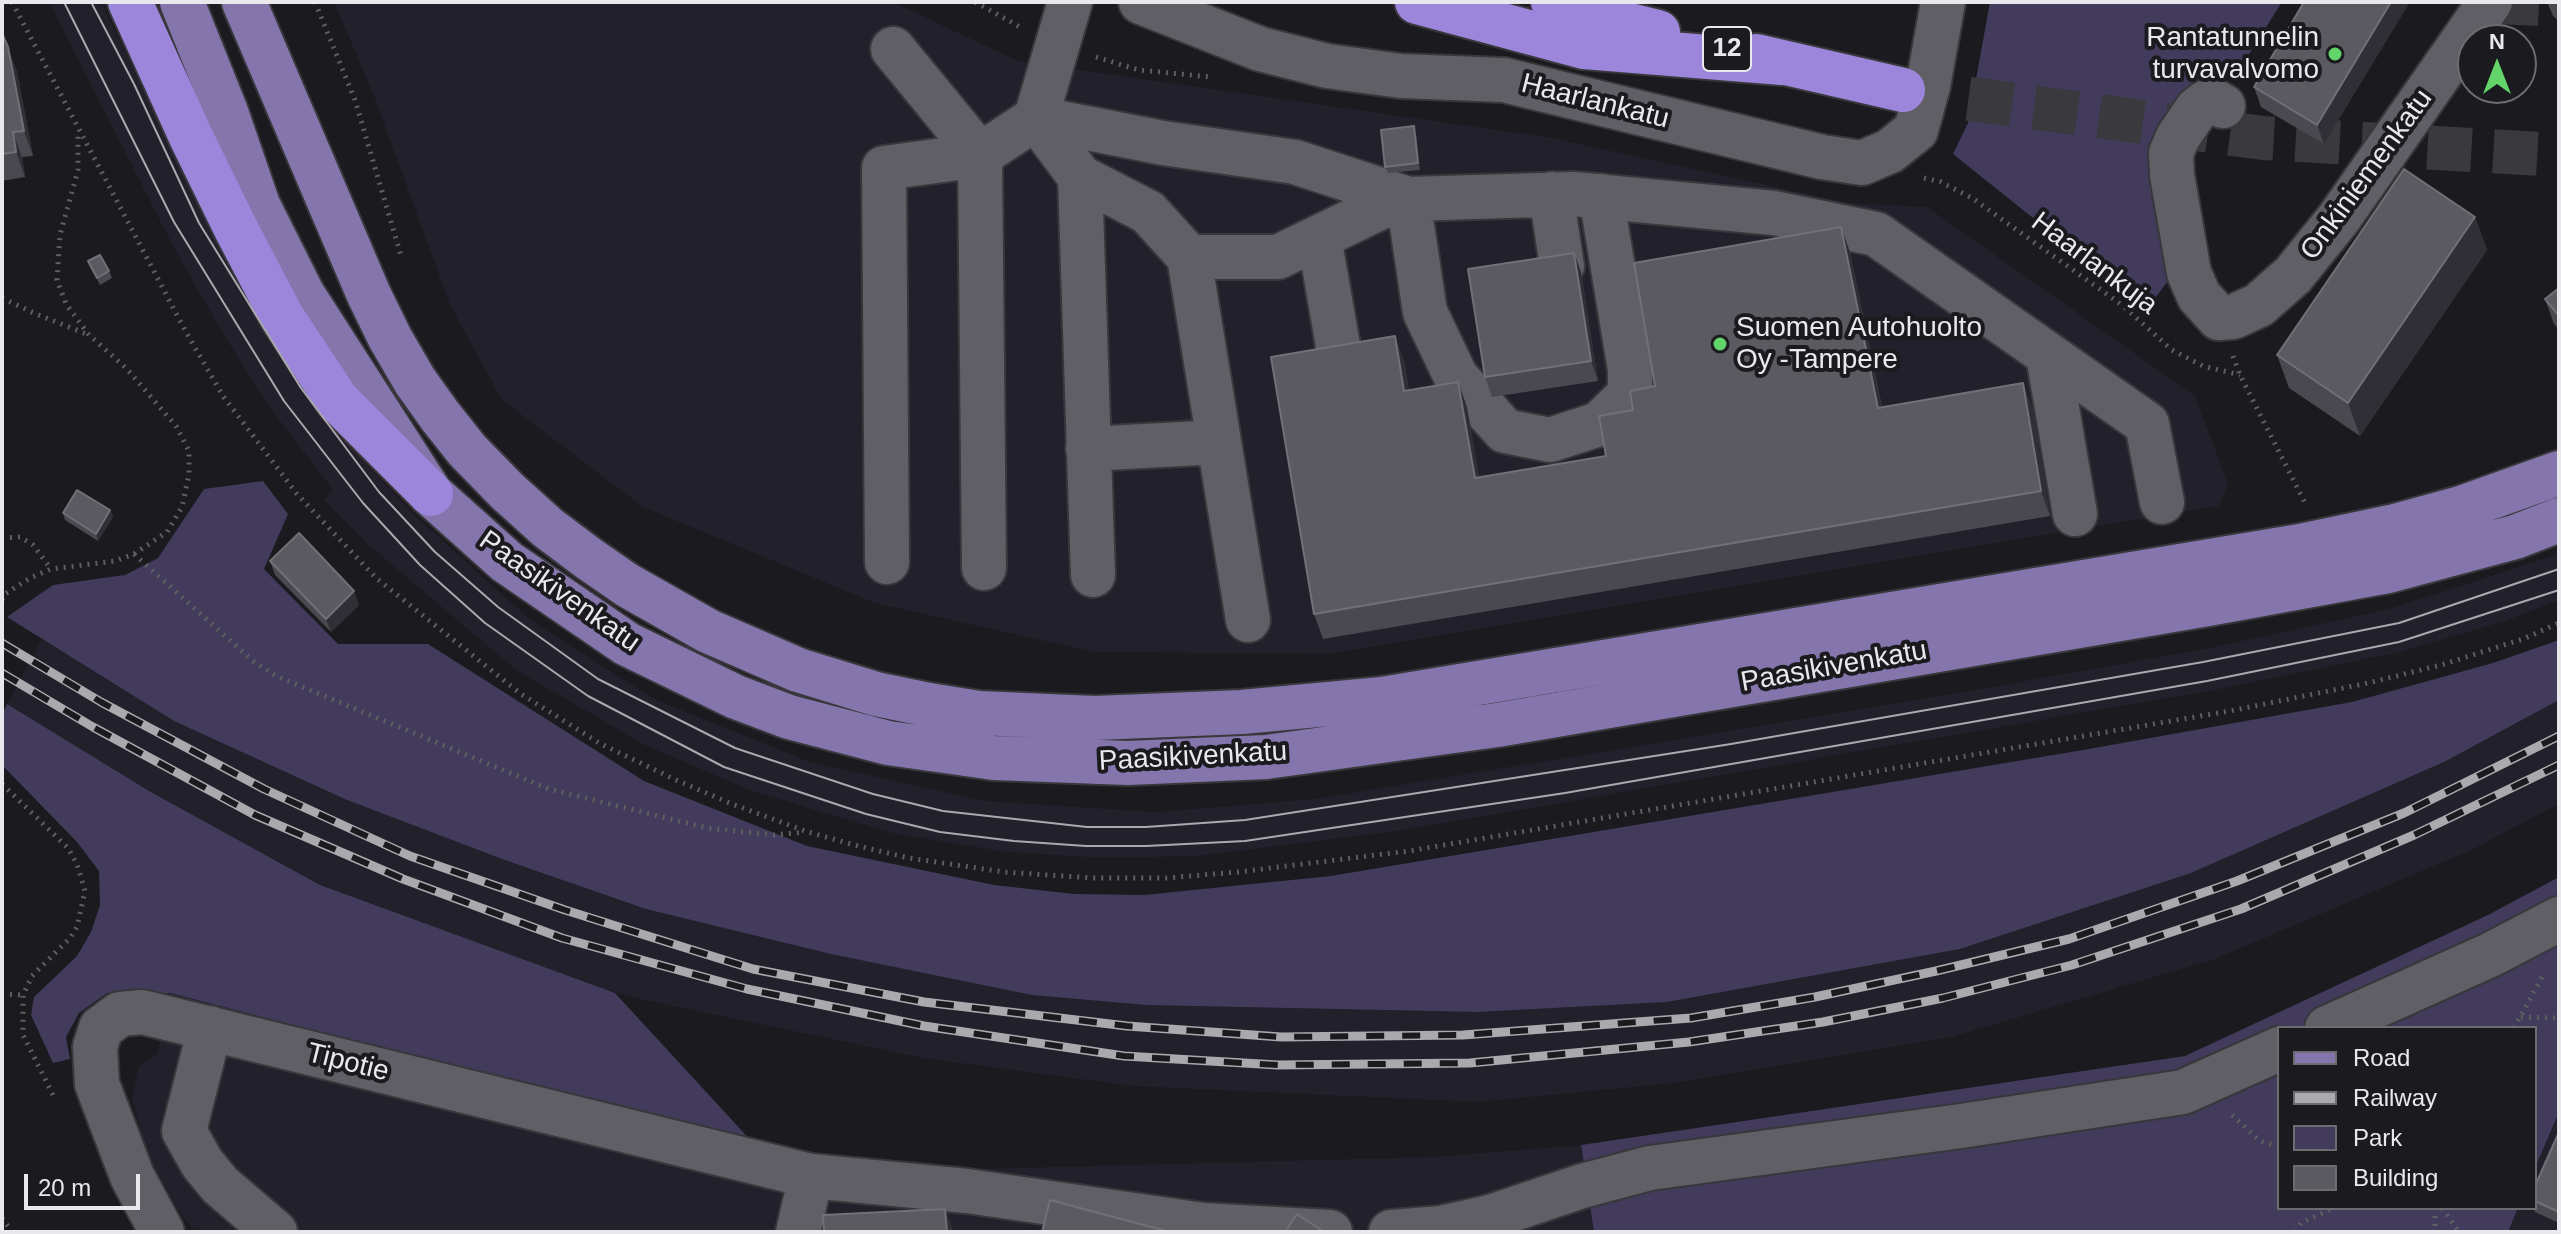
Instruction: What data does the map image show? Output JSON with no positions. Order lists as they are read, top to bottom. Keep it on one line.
{"streets":{"highway":["12"],"main road":["Paasikivenkatu"],"street":["Haarlankatu","Onkiniemenkatu","Tipotie"],"path":["Haarlankuja"]},"places":["Rantatunnelin turvavalvomo","Suomen Autohuolto Oy -Tampere"],"legend":["Road","Railway","Park","Building"],"scale_bar":"20 m","north":"top"}
